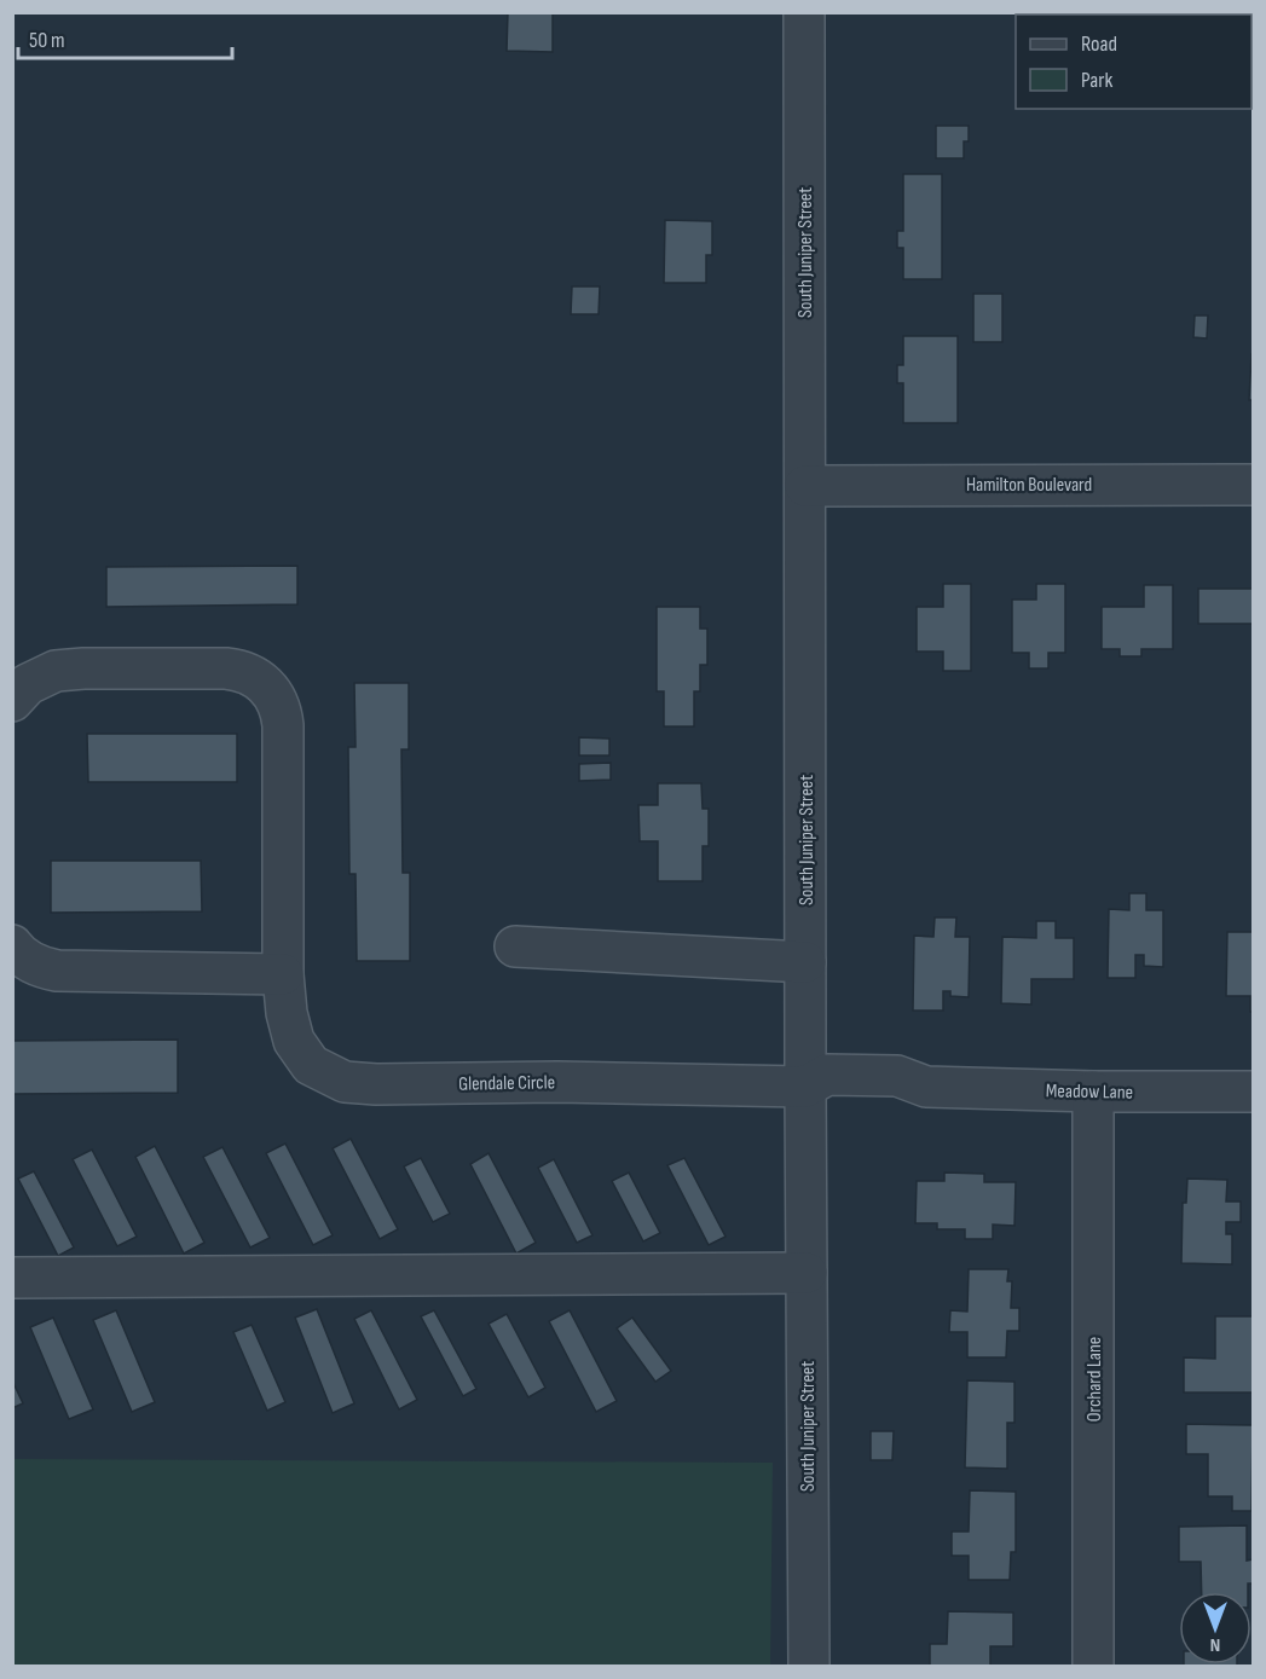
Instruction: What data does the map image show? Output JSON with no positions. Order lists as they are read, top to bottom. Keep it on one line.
{"streets":{"street":["South Juniper Street","Hamilton Boulevard","Glendale Circle","Meadow Lane","Orchard Lane"]},"crossings":[["South Juniper Street","Hamilton Boulevard"],["South Juniper Street","Glendale Circle"],["South Juniper Street","Meadow Lane"],["Glendale Circle","Meadow Lane"],["Meadow Lane","Orchard Lane"]],"legend":["Road","Park"],"scale_bar":"50 m","north":"bottom"}
